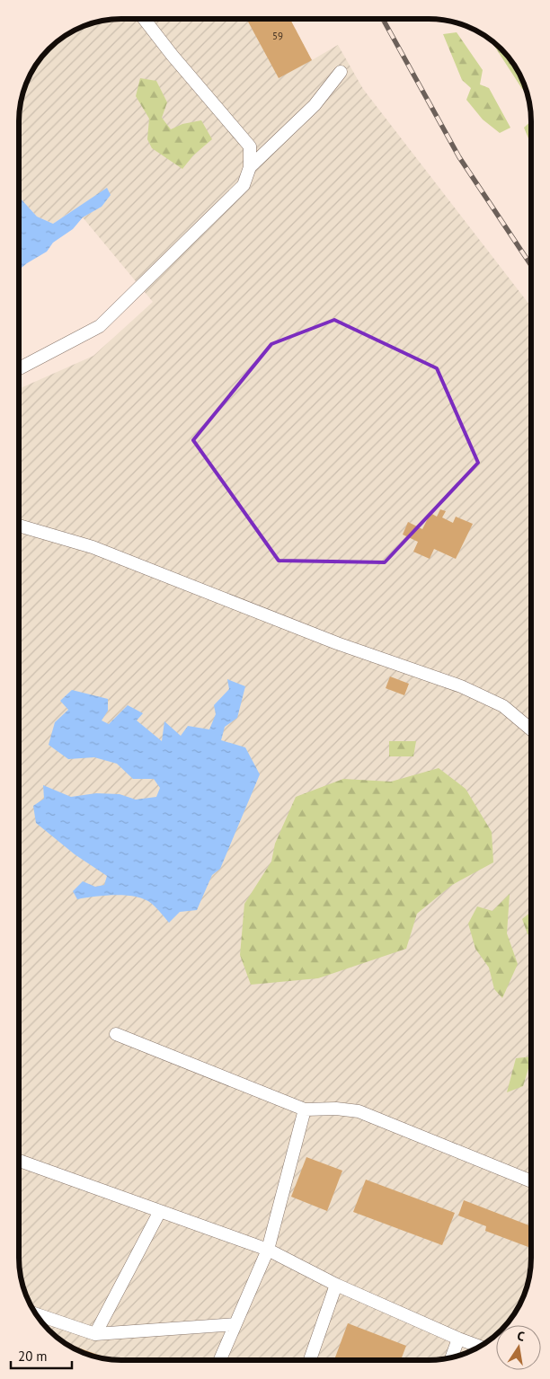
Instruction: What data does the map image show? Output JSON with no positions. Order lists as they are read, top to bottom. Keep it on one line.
{"house_numbers":["59"],"scale_bar":"20 m","north":"top"}
